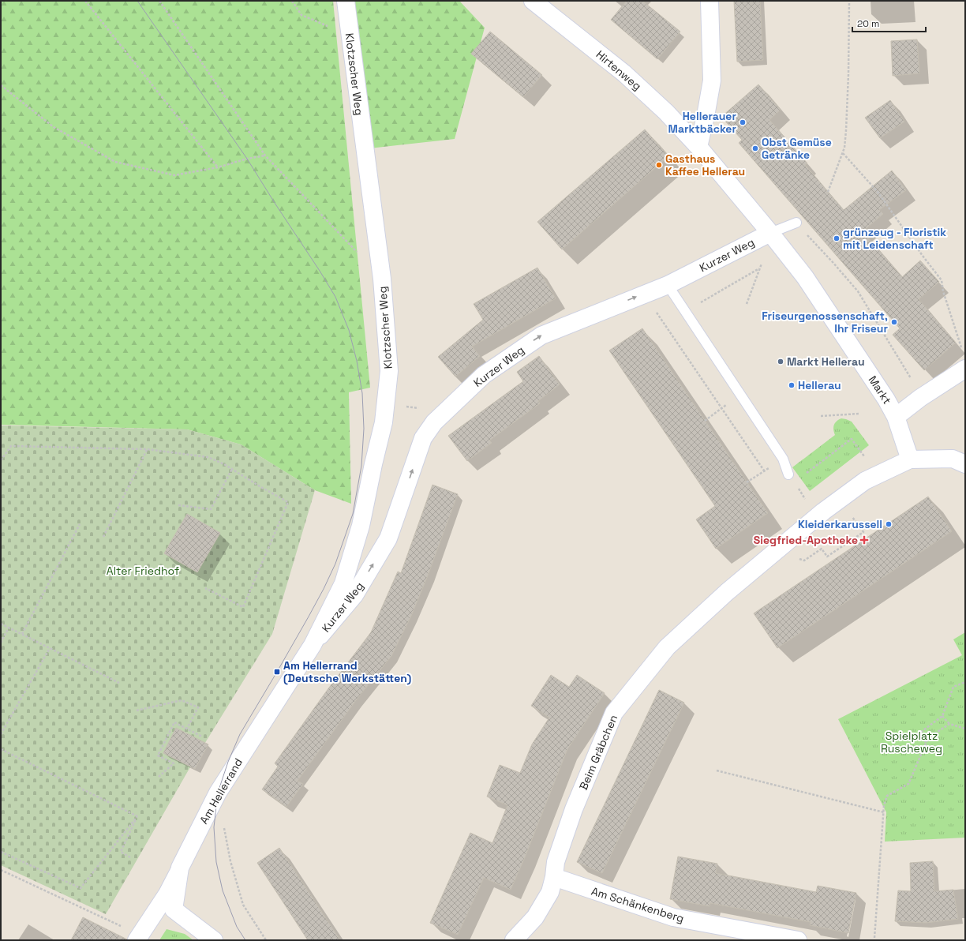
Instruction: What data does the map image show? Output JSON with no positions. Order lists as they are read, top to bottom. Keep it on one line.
{"streets":{"street":["Hirtenweg","Klotzscher Weg","Kurzer Weg","Markt","Beim Gräbchen","Am Hellerrand","Am Schänkenberg"]},"crossings":[["Hirtenweg","Markt"],["Klotzscher Weg","Kurzer Weg"],["Klotzscher Weg","Am Hellerrand"],["Kurzer Weg","Markt"],["Kurzer Weg","Am Hellerrand"],["Markt","Beim Gräbchen"],["Beim Gräbchen","Am Schänkenberg"]],"one_way":["Kurzer Weg"],"parks":["Alter Friedhof","Spielplatz Ruscheweg"],"places":{"other":["Hellerauer Marktbäcker","Obst Gemüse Getränke","Gasthaus Kaffee Hellerau","grünzeug - Floristik mit Leidenschaft","Friseurgenossenschaft, Ihr Friseur","Markt Hellerau","Hellerau","Kleiderkarussell"],"health":["Siegfried-Apotheke"],"transit":["Am Hellerrand (Deutsche Werkstätten)"]},"scale_bar":"20 m"}
